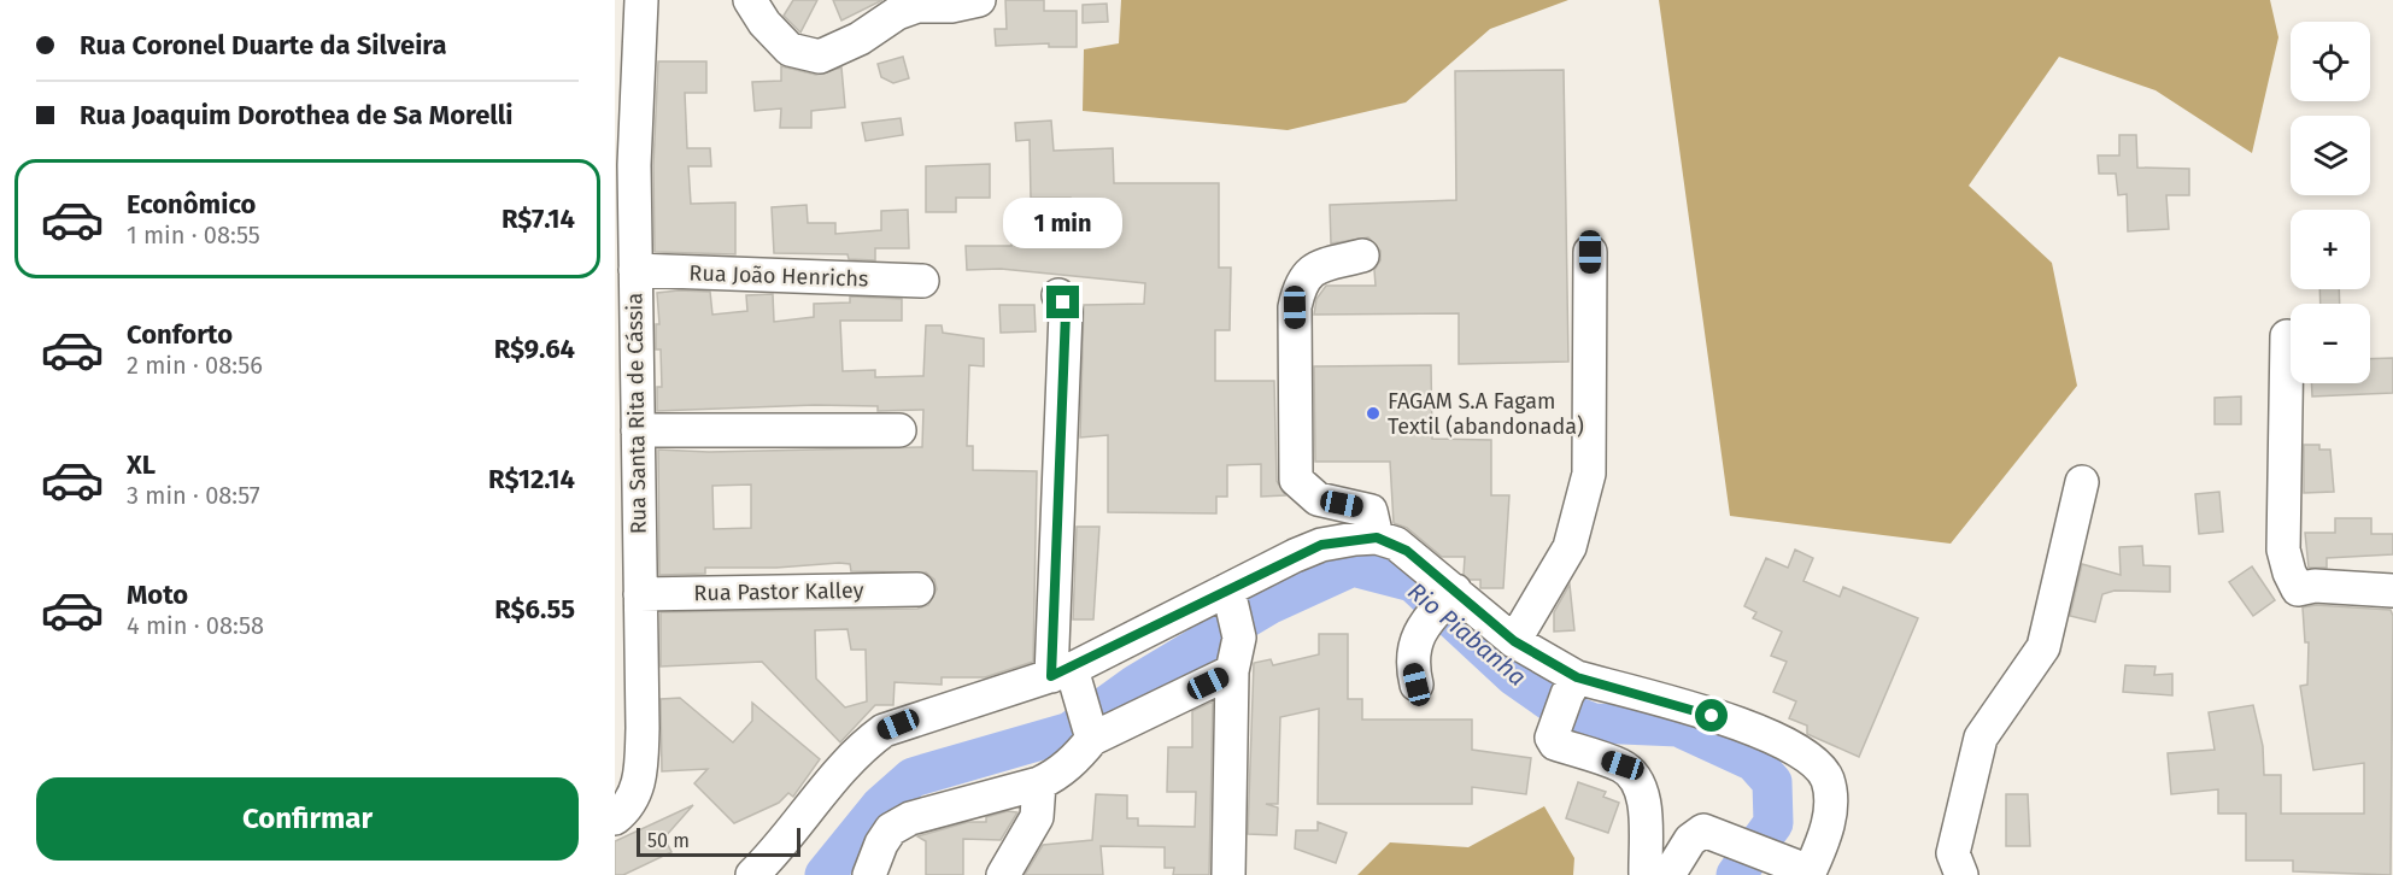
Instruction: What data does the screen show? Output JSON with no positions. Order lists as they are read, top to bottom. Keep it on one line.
{"streets":{"street":["Rua João Henrichs","Rua Santa Rita de Cássia","Rua Pastor Kalley"]},"crossings":[["Rua João Henrichs","Rua Santa Rita de Cássia"],["Rua Santa Rita de Cássia","Rua Pastor Kalley"]],"water":["Rio Piabanha"],"places":["FAGAM S.A Fagam Textil (abandonada)"],"scale_bar":"50 m","page":{"banner":["Rua Coronel Duarte da Silveira","Rua Joaquim Dorothea de Sa Morelli"],"map_buttons":["+","−"],"list":[{"name":"Econômico","note":"1 min · 08:55","value":"R$7.14"},{"name":"Conforto","note":"2 min · 08:56","value":"R$9.64"},{"name":"XL","note":"3 min · 08:57","value":"R$12.14"},{"name":"Moto","note":"4 min · 08:58","value":"R$6.55"}],"bubble":"1 min","buttons":"Confirmar","scale":"50 m"}}
